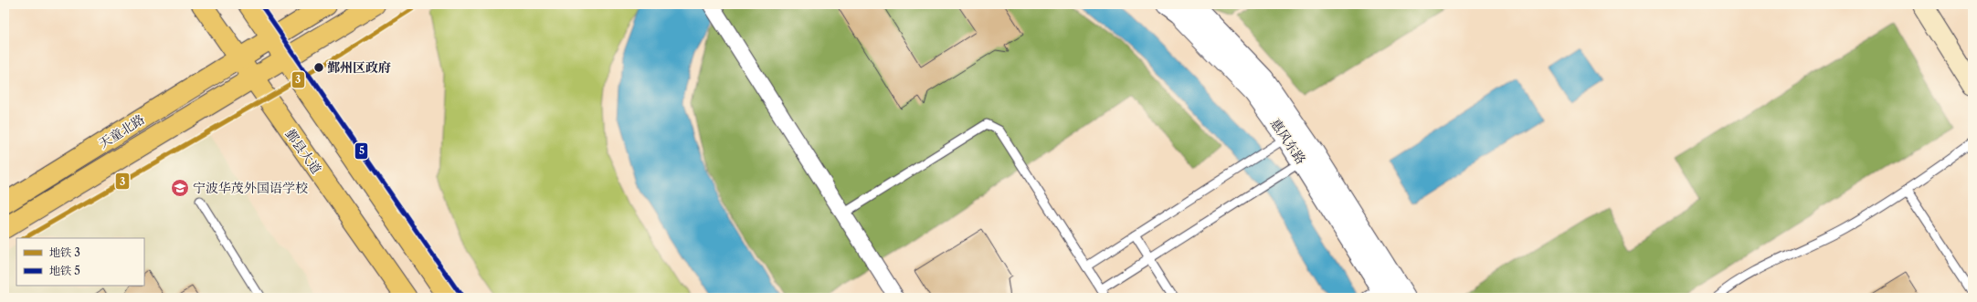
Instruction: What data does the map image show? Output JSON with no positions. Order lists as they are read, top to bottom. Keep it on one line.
{"streets":{"main road":["天童北路","鄞县大道"],"street":["惠风东路"]},"crossings":[["天童北路","鄞县大道"]],"places":{"other":["鄞州区政府"],"school or university":["宁波华茂外国语学校"]},"lines":["metro line 3","metro line 5"],"legend":["地铁 3","地铁 5"]}
